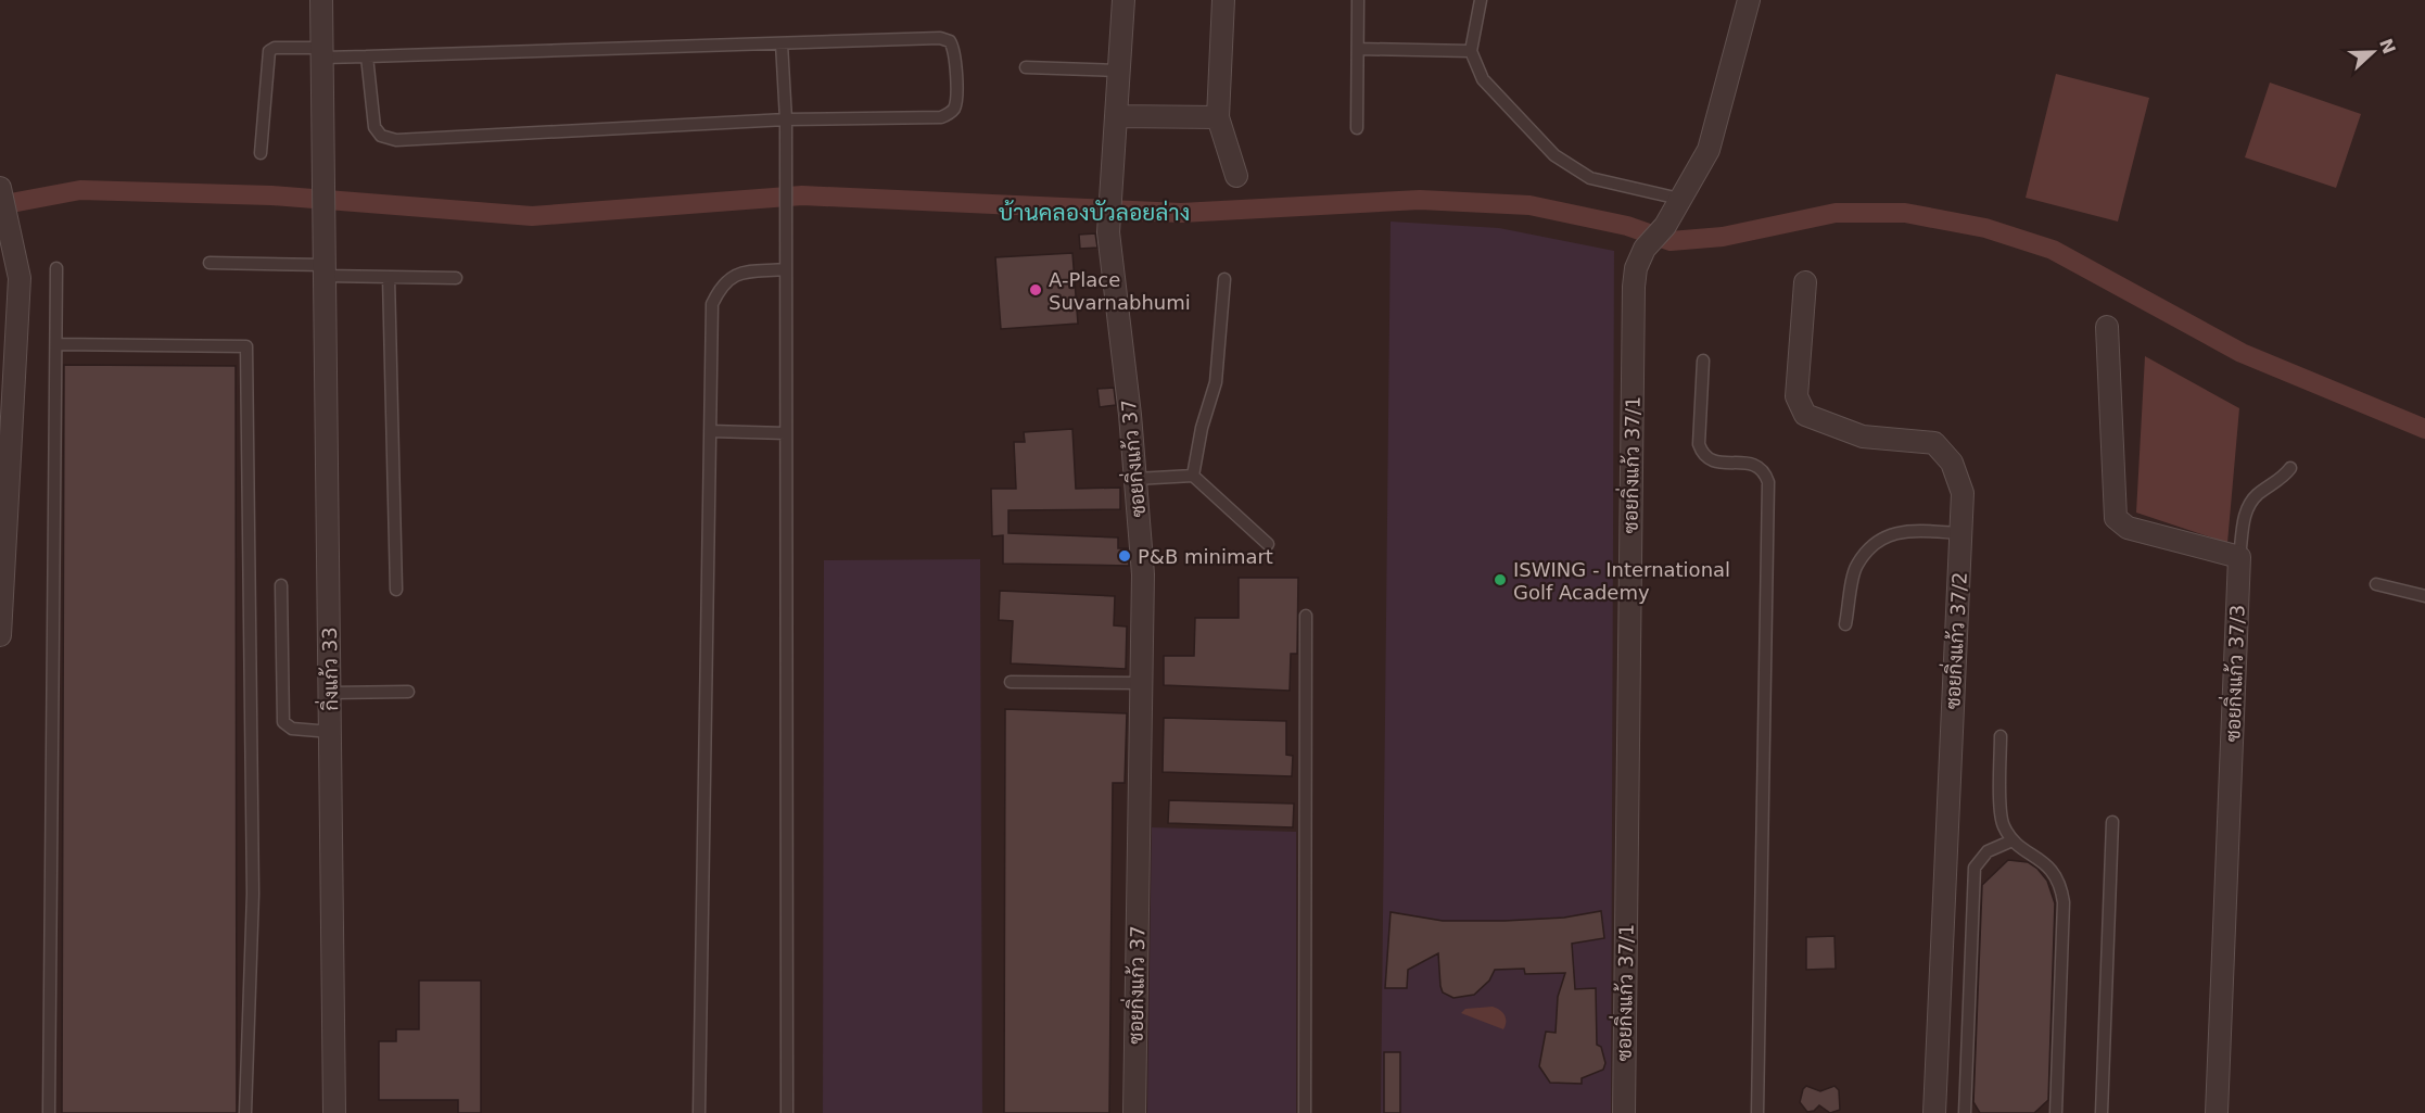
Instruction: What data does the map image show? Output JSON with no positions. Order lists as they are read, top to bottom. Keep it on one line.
{"streets":{"street":["ซอยกิ่งแก้ว 37","ซอยกิ่งแก้ว 37/1","ซอยกิ่งแก้ว 37/2","กิ่งแก้ว 33","ซอยกิ่งแก้ว 37/3"]},"districts":["บ้านคลองบัวลอยล่าง"],"places":["A-Place Suvarnabhumi","P&B minimart","ISWING - International Golf Academy"],"north":"right"}
